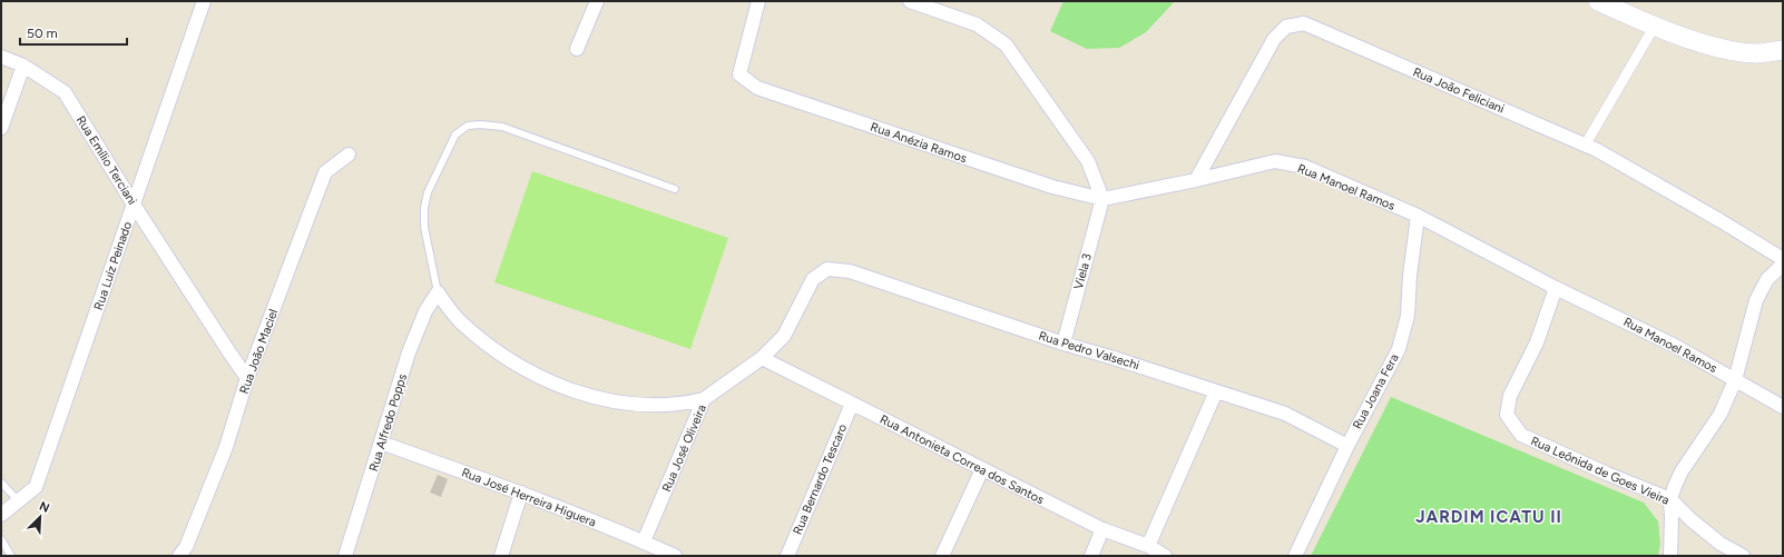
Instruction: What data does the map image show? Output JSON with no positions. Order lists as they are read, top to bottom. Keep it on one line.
{"streets":{"street":["Rua João Feliciani","Rua Anézia Ramos","Rua Emílio Terciani","Rua Manoel Ramos","Rua Luíz Peinado","Viela 3","Rua Pedro Valsechi","Rua João Maciel","Rua Joana Fera","Rua Alfredo Popps","Rua José Oliveira","Rua Antonieta Correa dos Santos","Rua Leônida de Goes Vieira","Rua Bernardo Tescaro","Rua José Herreira Higuera"]},"crossings":[["Rua João Feliciani","Rua Manoel Ramos"],["Rua Anézia Ramos","Rua Manoel Ramos"],["Rua Anézia Ramos","Viela 3"],["Rua Emílio Terciani","Rua Luíz Peinado"],["Rua Emílio Terciani","Rua João Maciel"],["Rua Manoel Ramos","Viela 3"],["Rua Manoel Ramos","Rua Joana Fera"],["Rua Manoel Ramos","Rua Leônida de Goes Vieira"],["Viela 3","Rua Pedro Valsechi"],["Rua Pedro Valsechi","Rua Joana Fera"],["Rua Pedro Valsechi","Rua José Oliveira"],["Rua Alfredo Popps","Rua José Herreira Higuera"],["Rua José Oliveira","Rua Antonieta Correa dos Santos"],["Rua José Oliveira","Rua José Herreira Higuera"],["Rua Antonieta Correa dos Santos","Rua Bernardo Tescaro"]],"districts":["JARDIM ICATU II"],"scale_bar":"50 m","north":"top right"}
